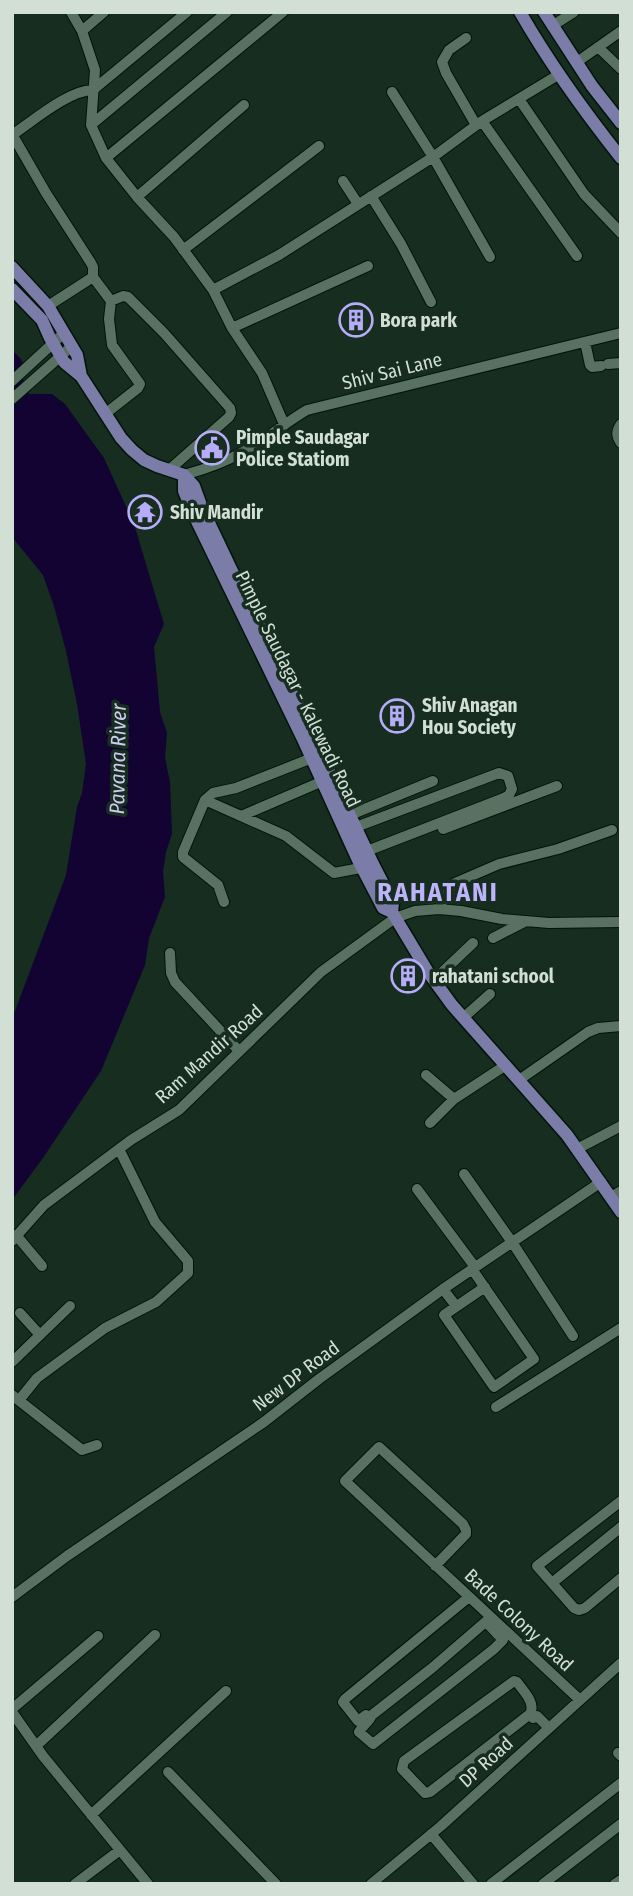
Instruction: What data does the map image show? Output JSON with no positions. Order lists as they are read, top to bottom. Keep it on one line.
{"streets":{"main road":["Pimple Saudagar - Kalewadi Road"],"street":["Shiv Sai Lane","Ram Mandir Road","New DP Road","Bade Colony Road","DP Road"]},"crossings":[["Shiv Sai Lane","Pimple Saudagar - Kalewadi Road"],["Pimple Saudagar - Kalewadi Road","Ram Mandir Road"],["Pimple Saudagar - Kalewadi Road","New DP Road"],["Bade Colony Road","DP Road"]],"districts":["RAHATANI"],"water":["Pavana River"],"places":{"building":["Bora park","Shiv Anagan Hou Society","rahatani school"],"public building":["Pimple Saudagar Police Statiom"],"temple":["Shiv Mandir"]}}
